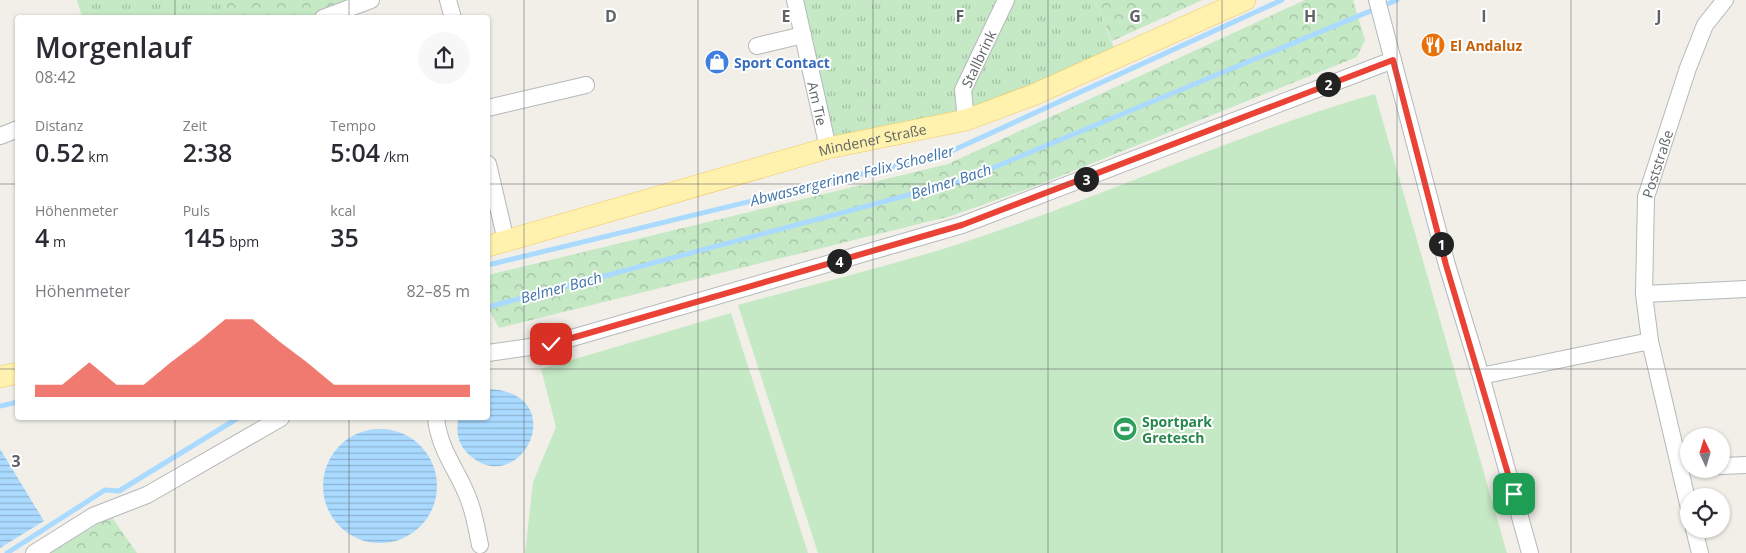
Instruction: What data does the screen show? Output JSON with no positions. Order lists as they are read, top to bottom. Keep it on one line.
{"streets":{"main road":["Mindener Straße"],"street":["Stallbrink","Am Tie","Poststraße"]},"crossings":[["Stallbrink","Mindener Straße"],["Am Tie","Mindener Straße"]],"water":["Abwassergerinne Felix Schoeller","Belmer Bach"],"places":{"restaurant":["El Andaluz"],"shop":["Sport Contact"],"sports":["Sportpark Gretesch"]},"north":"top","page":{"heading":["Morgenlauf","08:42"],"pins":["2","3","1","4"],"stats":[["Distanz","0.52 km"],["Zeit","2:38"],["Tempo","5:04 /km"],["Höhenmeter","4 m"],["Puls","145 bpm"],["kcal","35"]],"chart":["Höhenmeter","82–85 m"]},"grid":{"columns":["D","E","F","G","H","I","J"],"rows":["3"]}}
